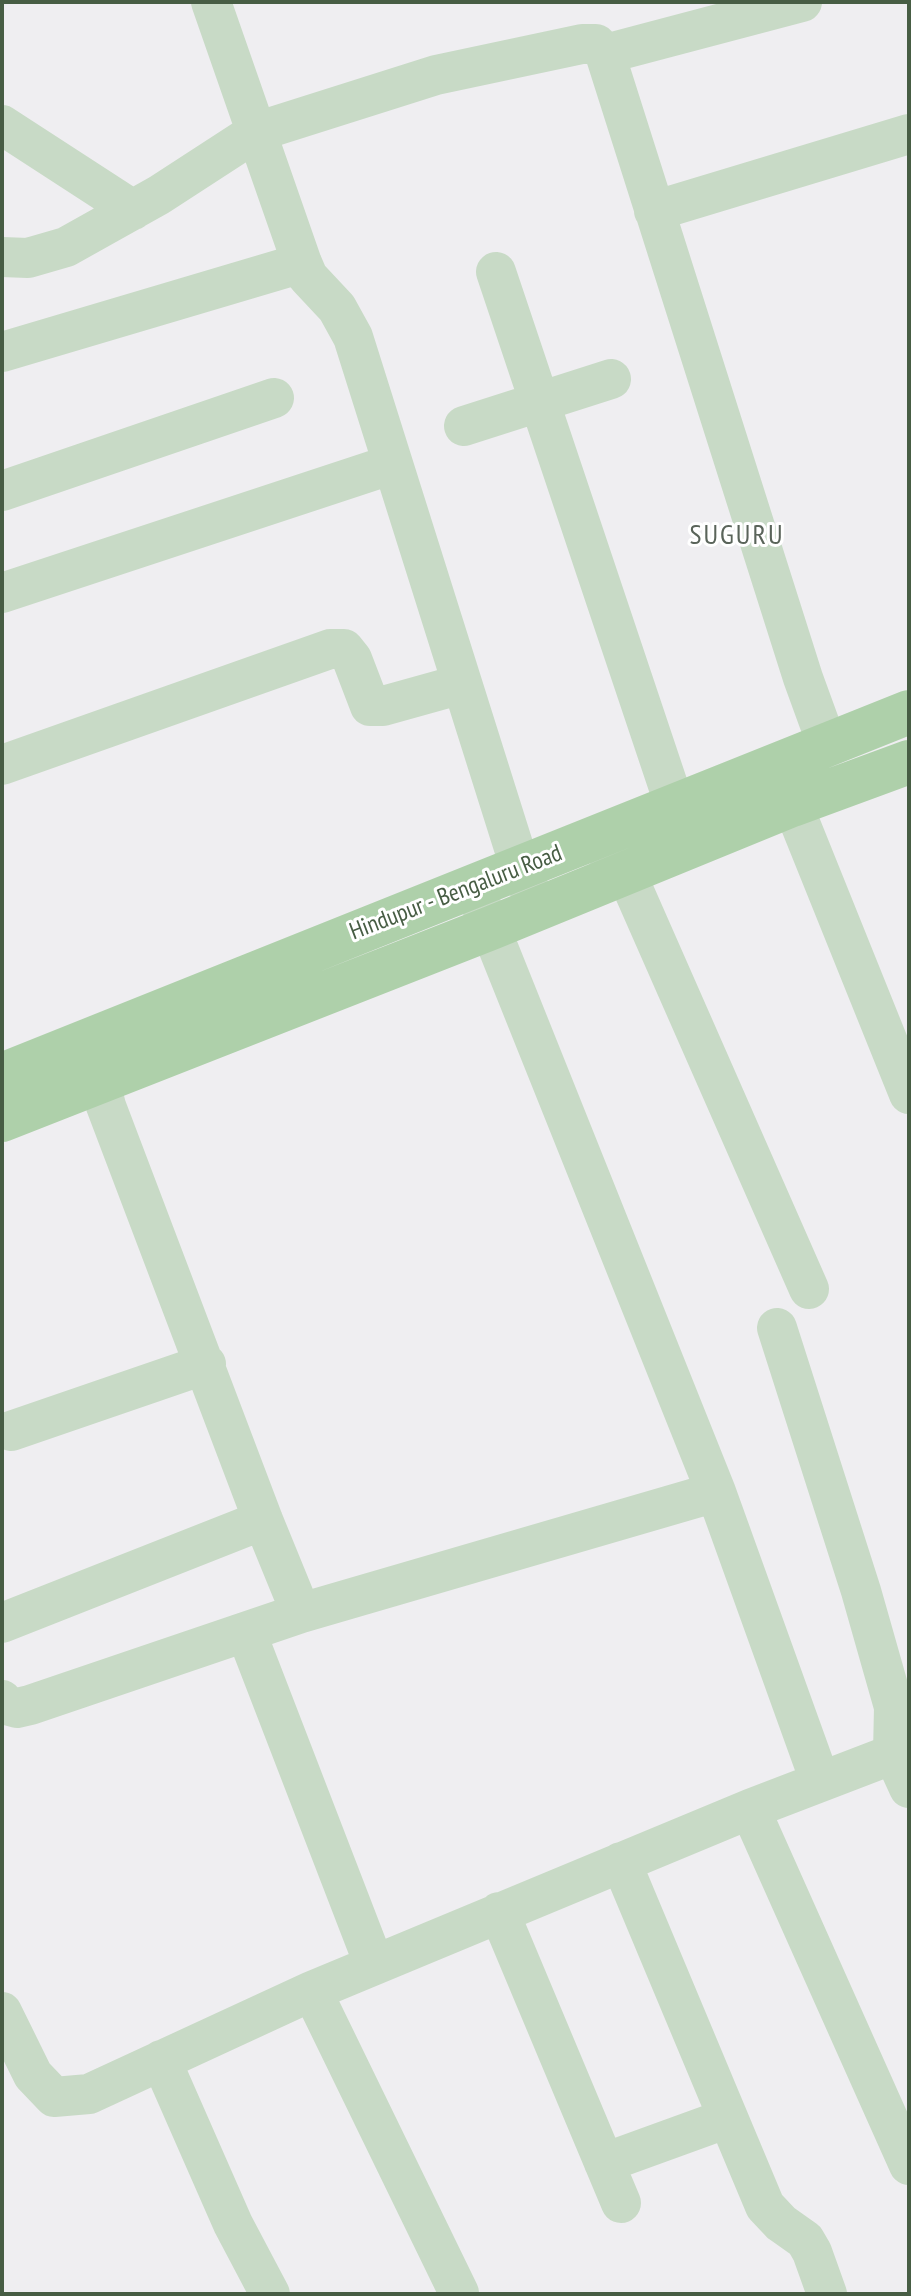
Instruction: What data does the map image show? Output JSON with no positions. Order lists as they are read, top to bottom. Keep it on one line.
{"streets":{"main road":["Hindupur - Bengaluru Road"]},"districts":["SUGURU"]}
